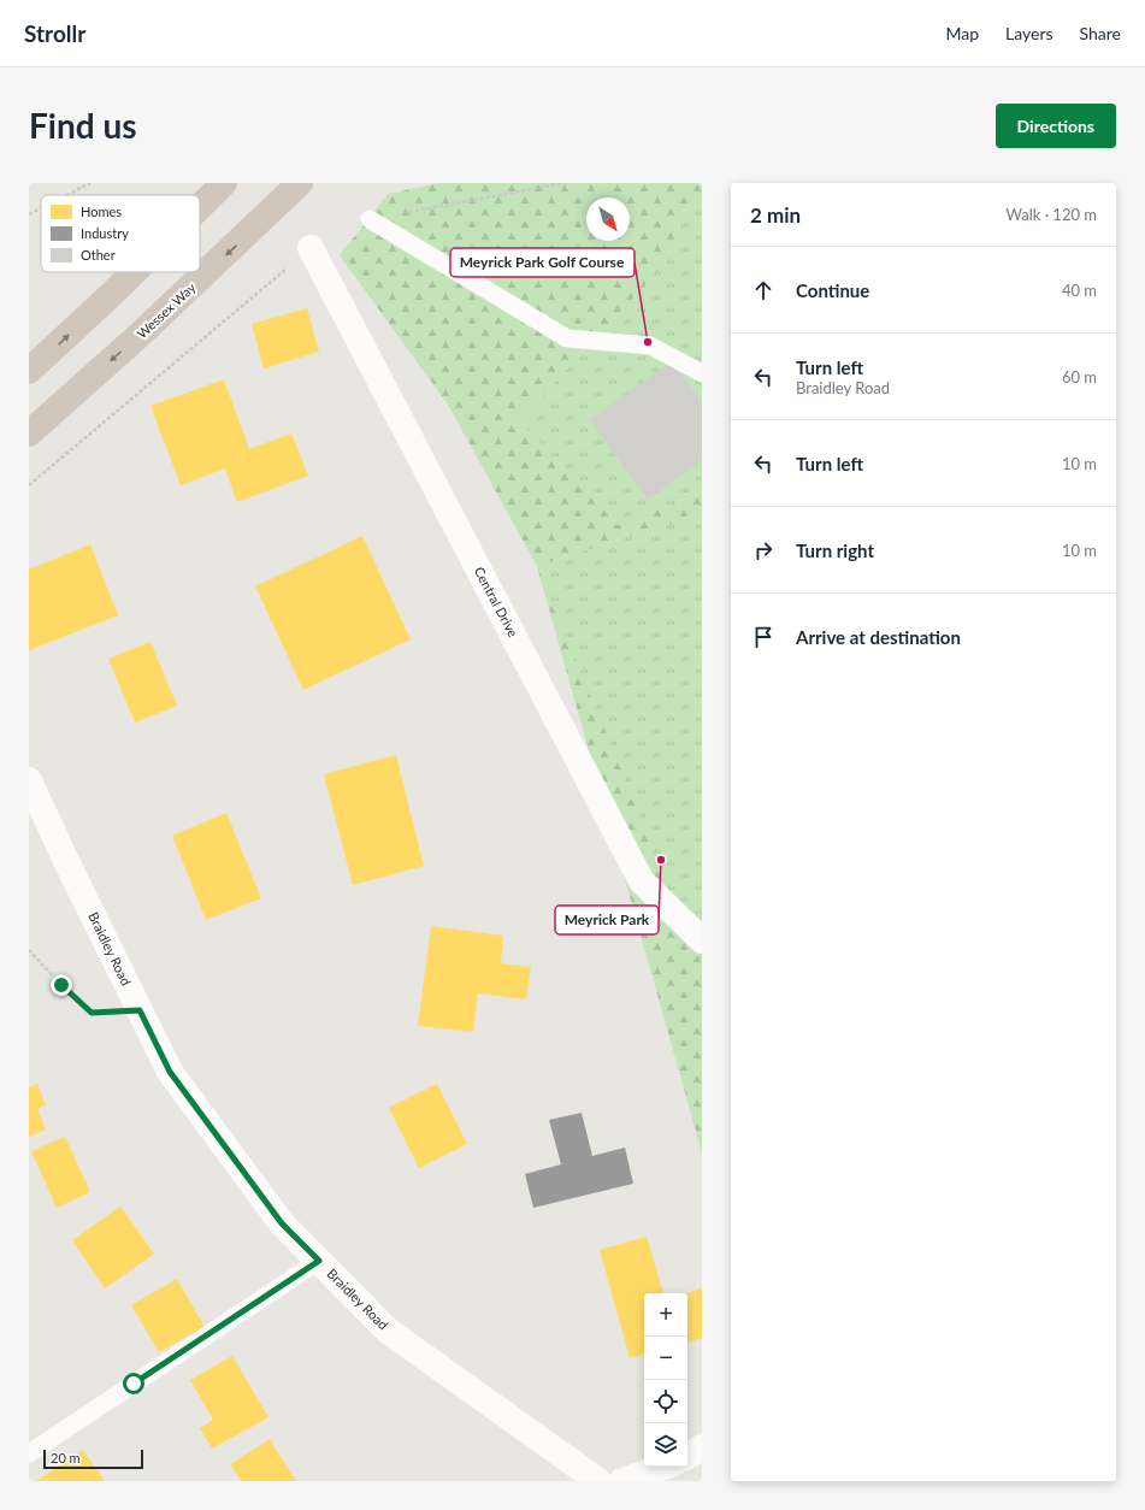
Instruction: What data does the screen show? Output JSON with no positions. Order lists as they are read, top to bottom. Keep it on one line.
{"streets":{"highway":["Wessex Way"],"street":["Central Drive","Braidley Road"]},"places":["Meyrick Park Golf Course","Meyrick Park"],"legend":["Homes","Industry","Other"],"scale_bar":"20 m","north":"bottom right","page":{"header":"Strollr","nav":["Map","Layers","Share"],"buttons":"Directions","title":"Find us","heading":["2 min","Walk · 120 m"],"list":[["Continue","40 m"],["Turn left","Braidley Road","60 m"],["Turn left","10 m"],["Turn right","10 m"],"Arrive at destination"],"map_buttons":["+","−"],"scale":"20 m"}}
